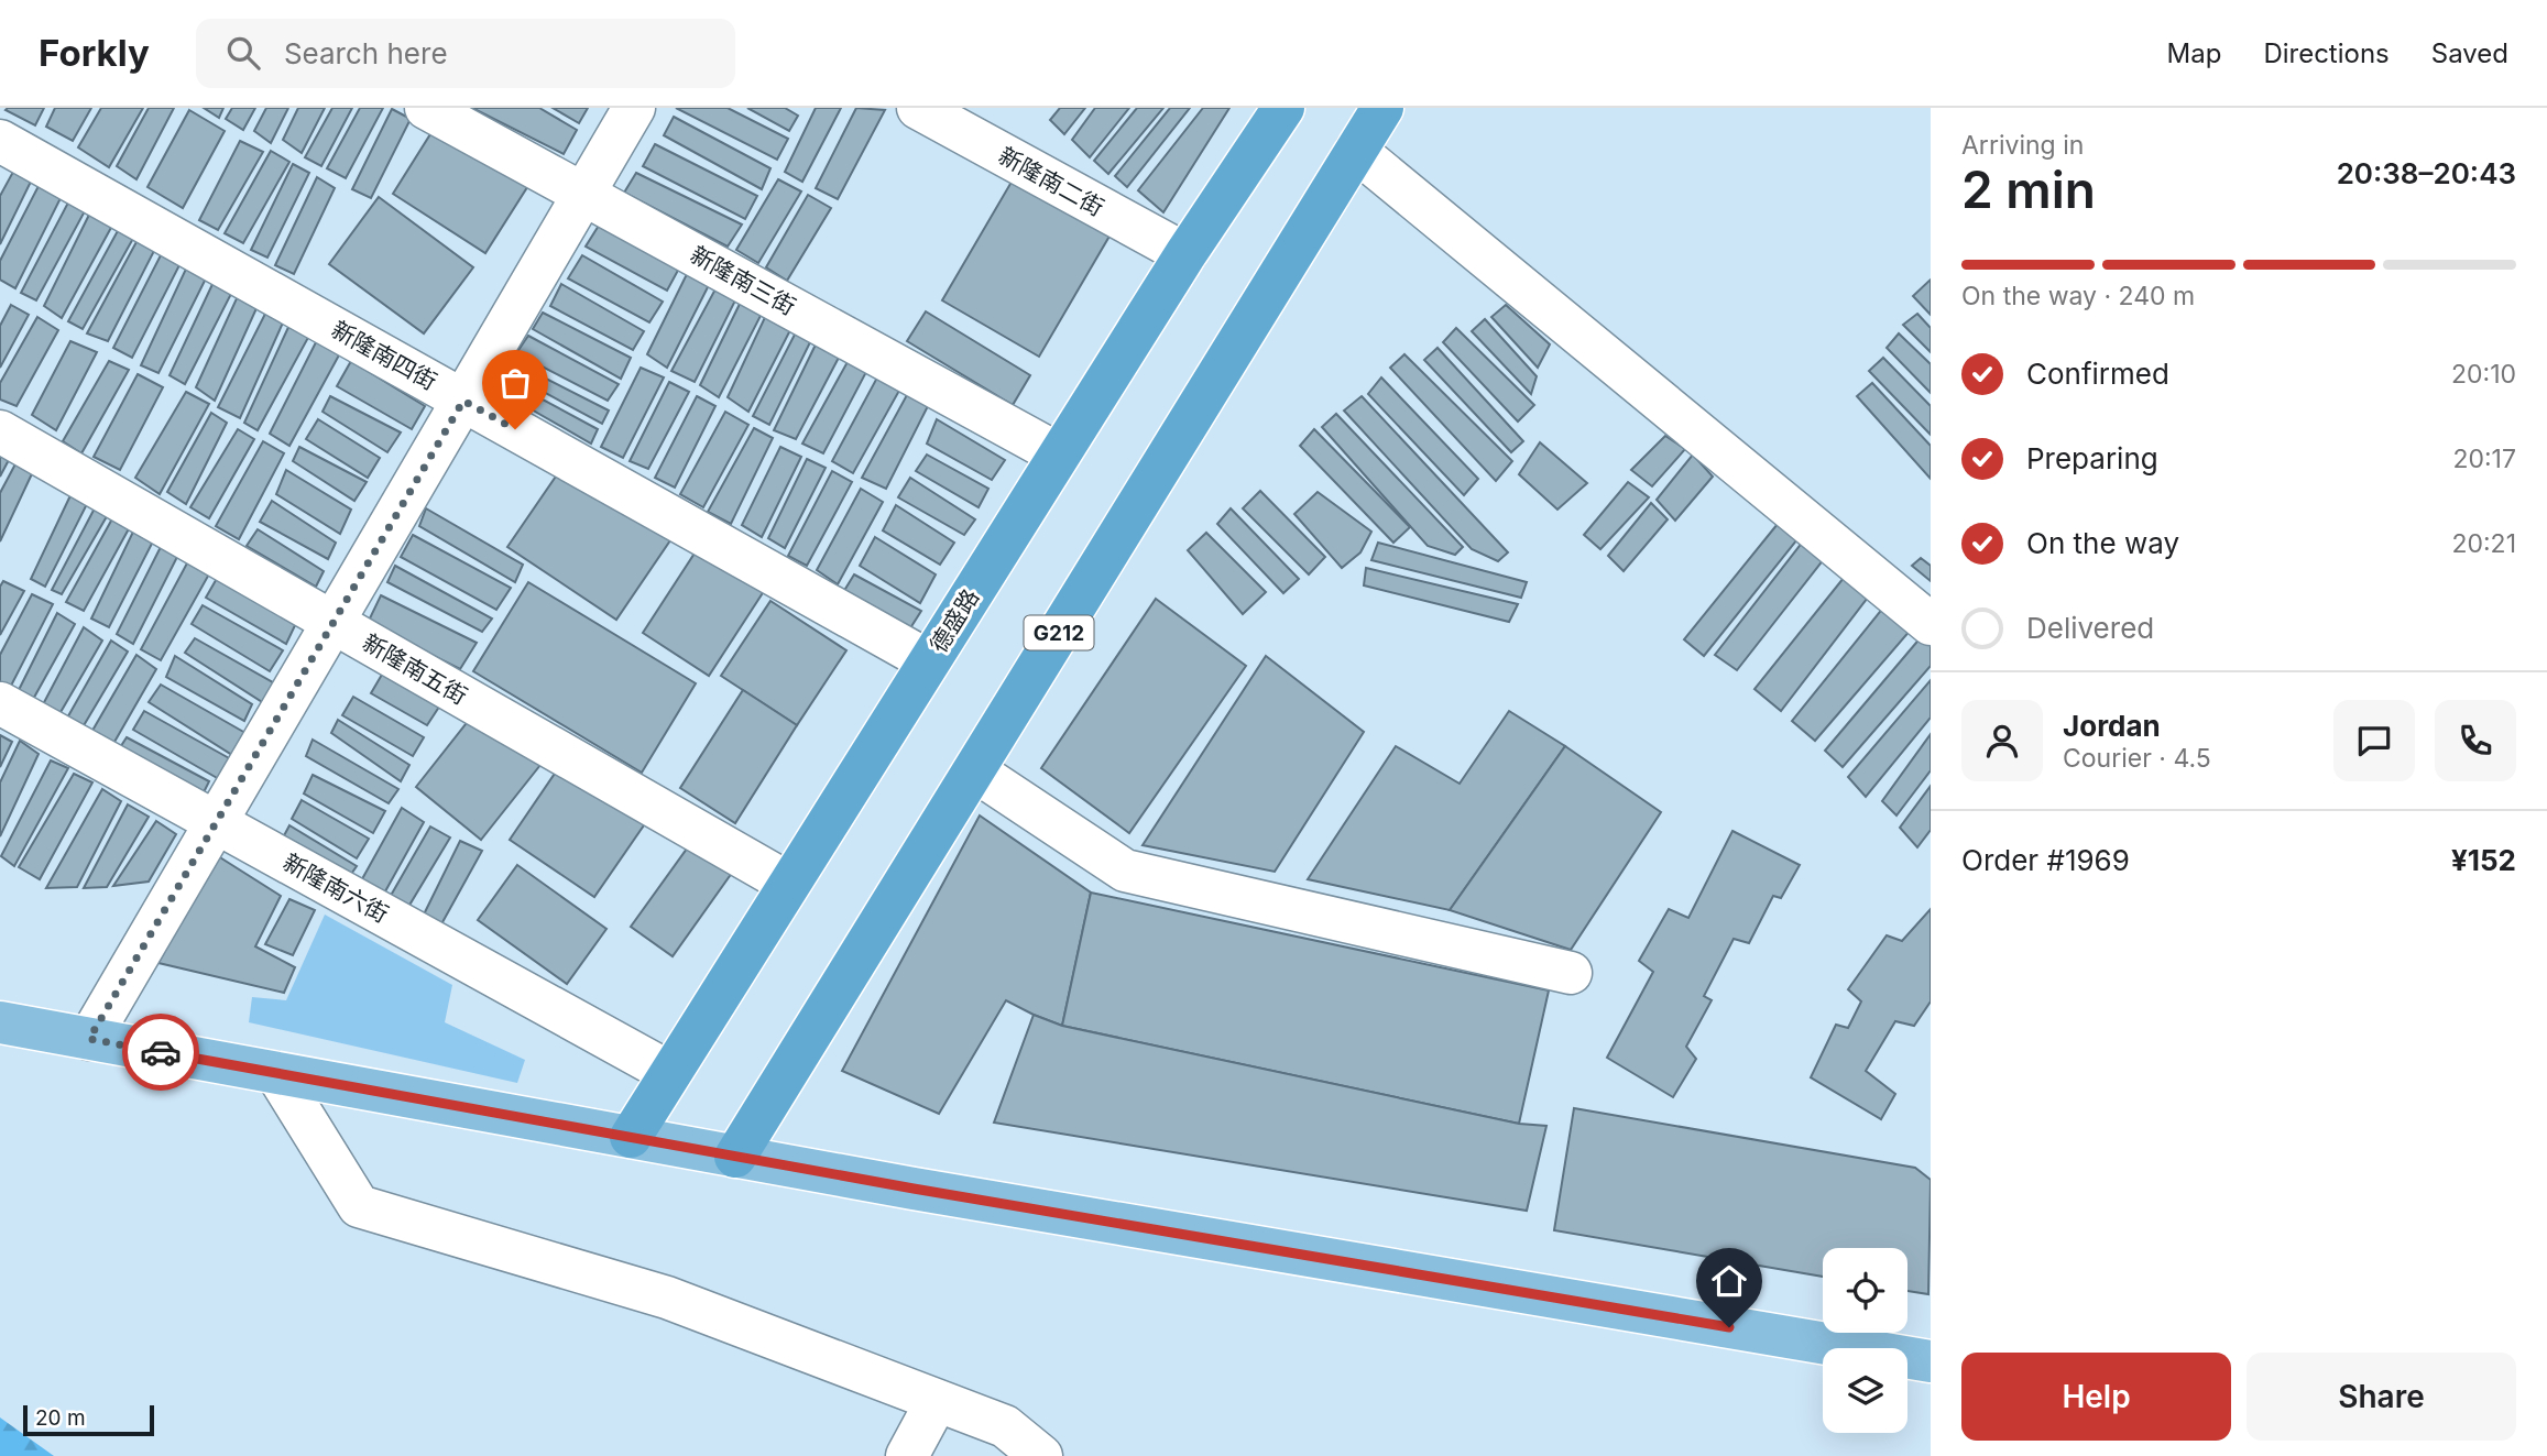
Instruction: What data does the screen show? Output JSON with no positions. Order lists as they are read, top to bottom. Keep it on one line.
{"streets":{"highway":["德盛路","G212"],"street":["新隆南二街","新隆南三街","新隆南四街","新隆南五街","新隆南六街"]},"crossings":[["新隆南二街","德盛路"],["新隆南三街","德盛路"],["新隆南四街","德盛路"],["德盛路","新隆南五街"],["德盛路","新隆南六街"]],"scale_bar":"20 m","page":{"header":"Forkly","search":"Search here","nav":["Map","Directions","Saved"],"heading":["2 min","Arriving in","20:38–20:43"],"panel":["Jordan","Courier · 4.5","Order #1969","¥152"],"bar":"On the way · 240 m","list":[["Confirmed","20:10"],["Preparing","20:17"],["On the way","20:21"],"Delivered"],"buttons":["Help","Share"],"scale":"20 m"}}
